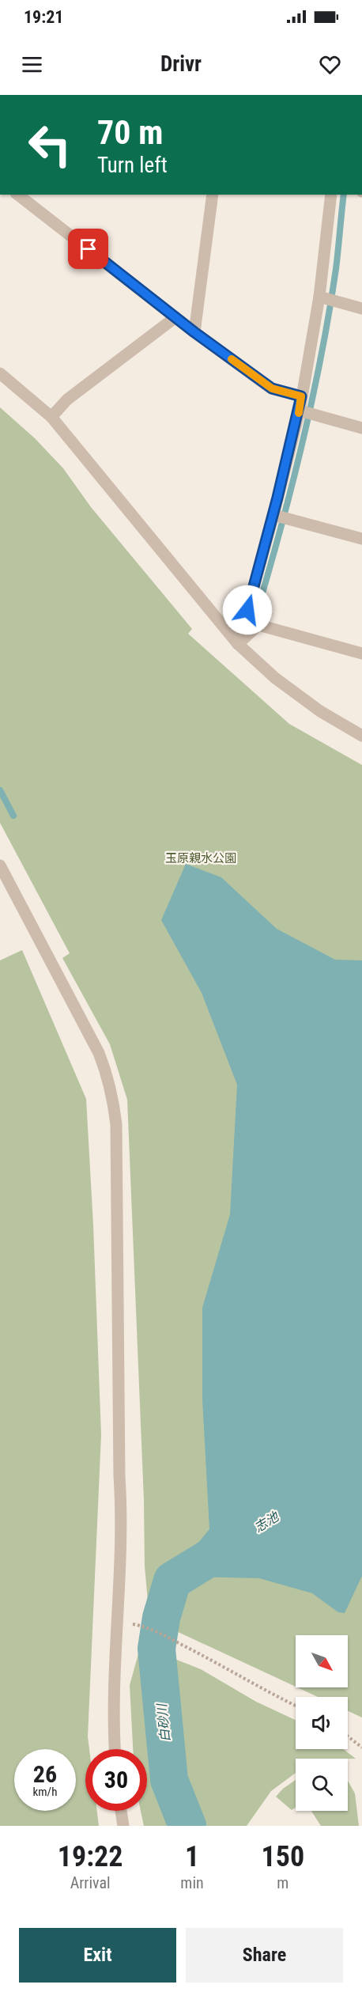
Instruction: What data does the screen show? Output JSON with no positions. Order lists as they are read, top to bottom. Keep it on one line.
{"water":["志池","白砂川"],"parks":["玉原親水公園"],"north":"bottom right","page":{"status":"19:21","header":"Drivr","turn":["70 m","Turn left"],"speed":"26 km/h","limit":"30","eta":["19:22","Arrival","1","min","150","m"],"buttons":["Exit","Share"]}}
